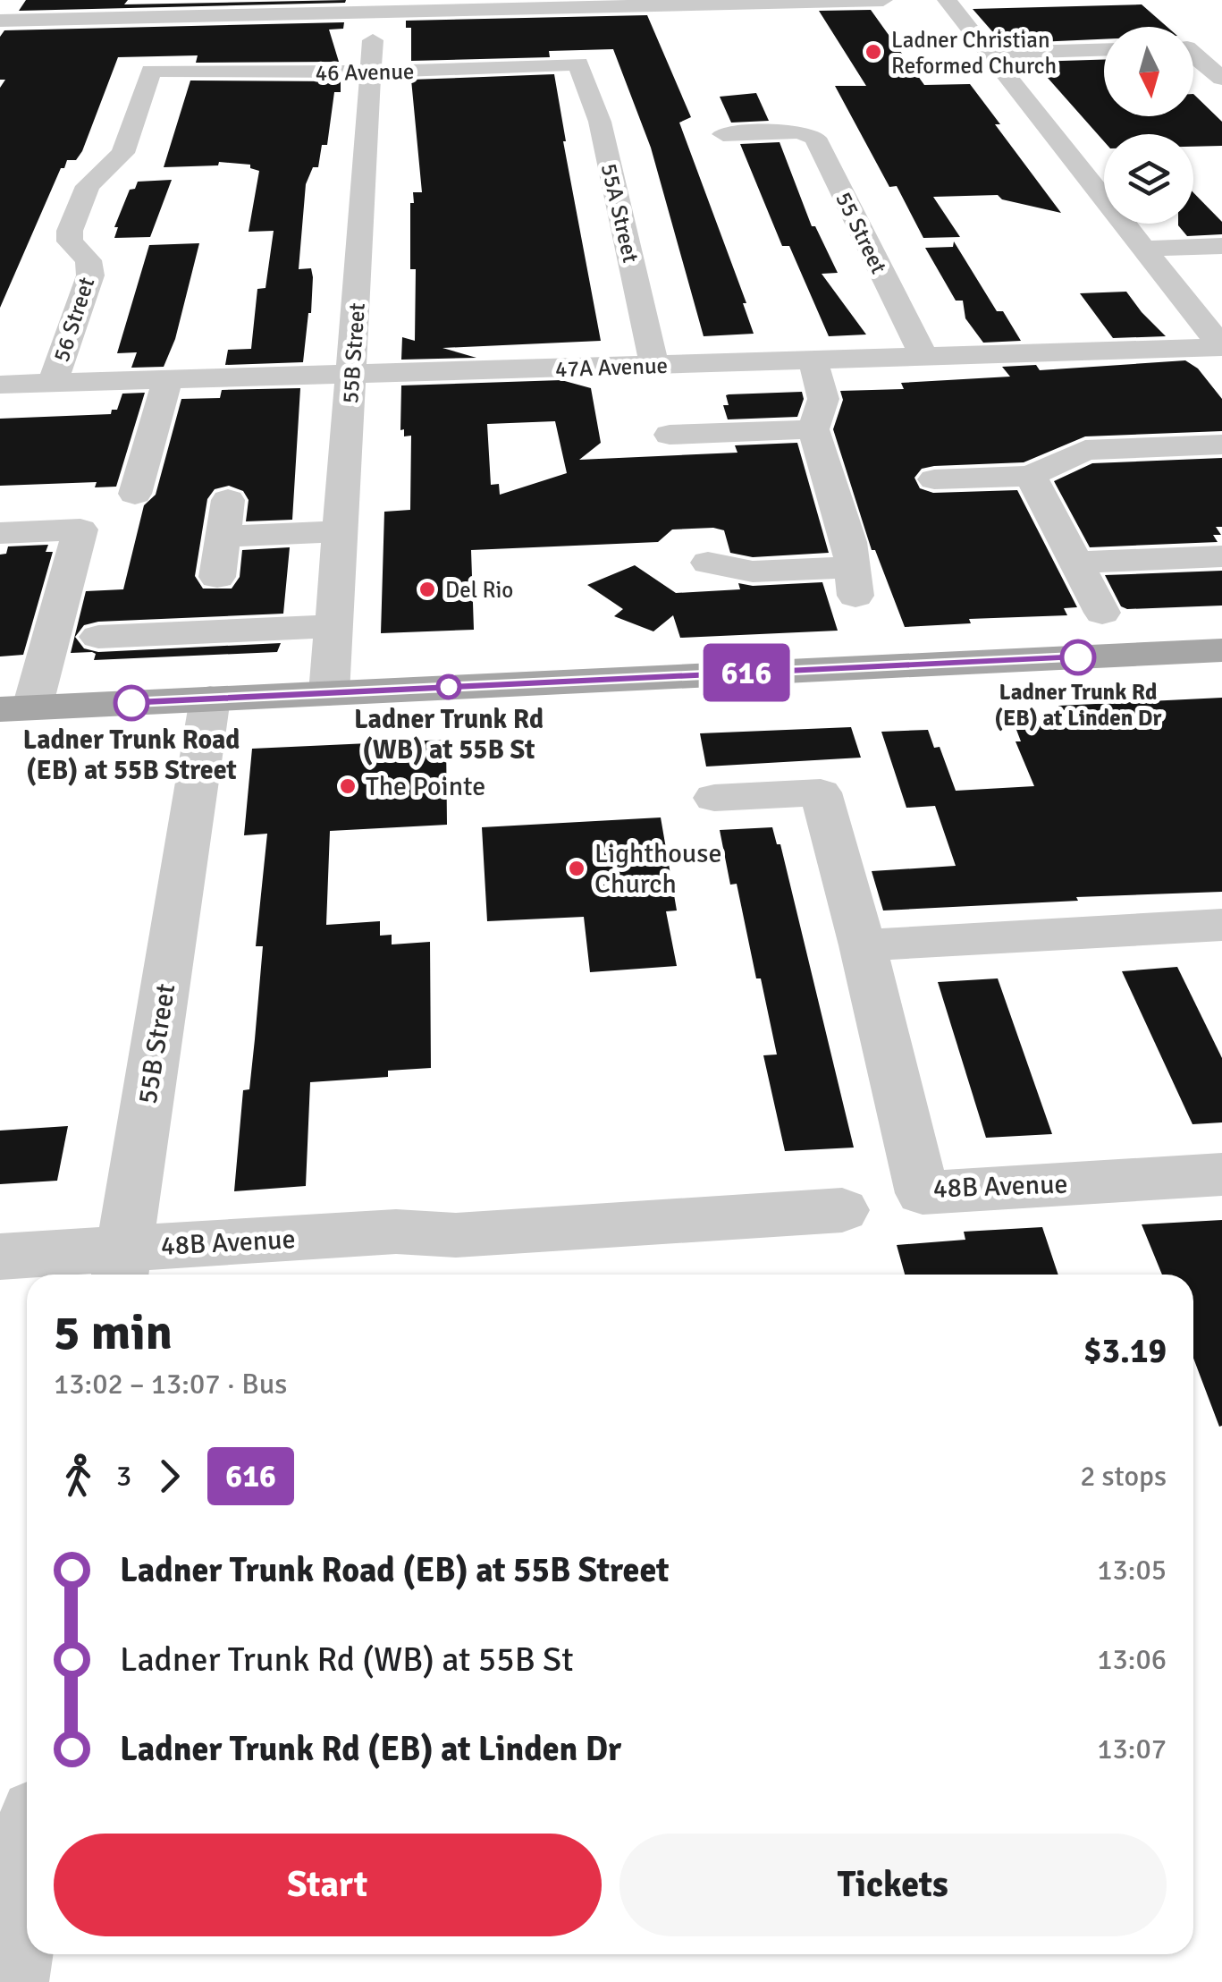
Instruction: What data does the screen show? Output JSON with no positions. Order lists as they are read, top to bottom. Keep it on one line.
{"streets":{"street":["46 Avenue","55A Street","55 Street","56 Street","55B Street","47A Avenue","48B Avenue"]},"crossings":[["46 Avenue","55A Street"],["46 Avenue","56 Street"],["46 Avenue","55B Street"],["55A Street","47A Avenue"],["55 Street","47A Avenue"],["56 Street","47A Avenue"],["55B Street","47A Avenue"],["55B Street","48B Avenue"]],"places":["Ladner Christian Reformed Church","Del Rio","Ladner Trunk Rd (EB) at Linden Dr","Ladner Trunk Rd (WB) at 55B St","Ladner Trunk Road (EB) at 55B Street","The Pointe","Lighthouse Church"],"lines":["bus line 616"],"north":"bottom","page":{"on_map":"616","heading":["5 min","13:02 – 13:07 · Bus","$3.19"],"legs":["3","616","2 stops"],"list":[{"name":"Ladner Trunk Road (EB) at 55B Street","value":"13:05"},{"name":"Ladner Trunk Rd (WB) at 55B St","value":"13:06"},{"name":"Ladner Trunk Rd (EB) at Linden Dr","value":"13:07"}],"buttons":["Start","Tickets"]}}
